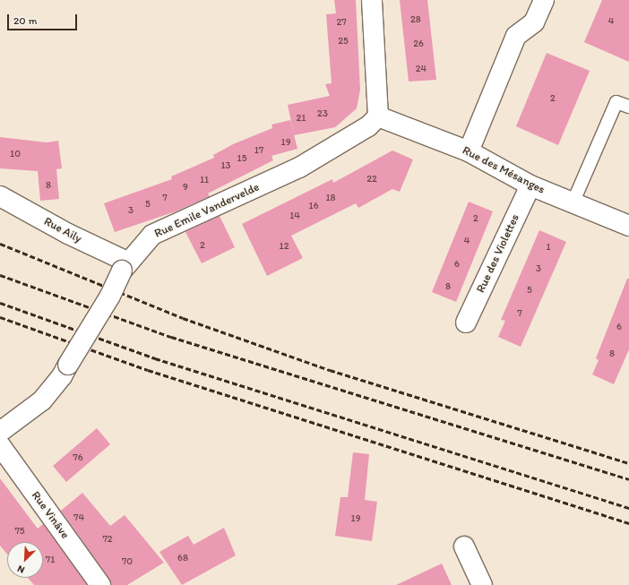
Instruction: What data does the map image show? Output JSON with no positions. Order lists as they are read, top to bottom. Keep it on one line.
{"streets":{"street":["Rue des Mésanges","Rue Emile Vandervelde","Rue Aily","Rue des Violettes","Rue Vinâve"]},"crossings":[["Rue des Mésanges","Rue Emile Vandervelde"],["Rue des Mésanges","Rue des Violettes"],["Rue Emile Vandervelde","Rue Aily"]],"house_numbers":["28","4","27","25","26","24","2","23","21","19","17","10","15","13","22","11","8","9","7","18","5","16","3","14","2","4","2","12","1","6","3","8","5","7","6","8","76","74","19","75","72","68","71","70"],"scale_bar":"20 m","north":"bottom left"}
